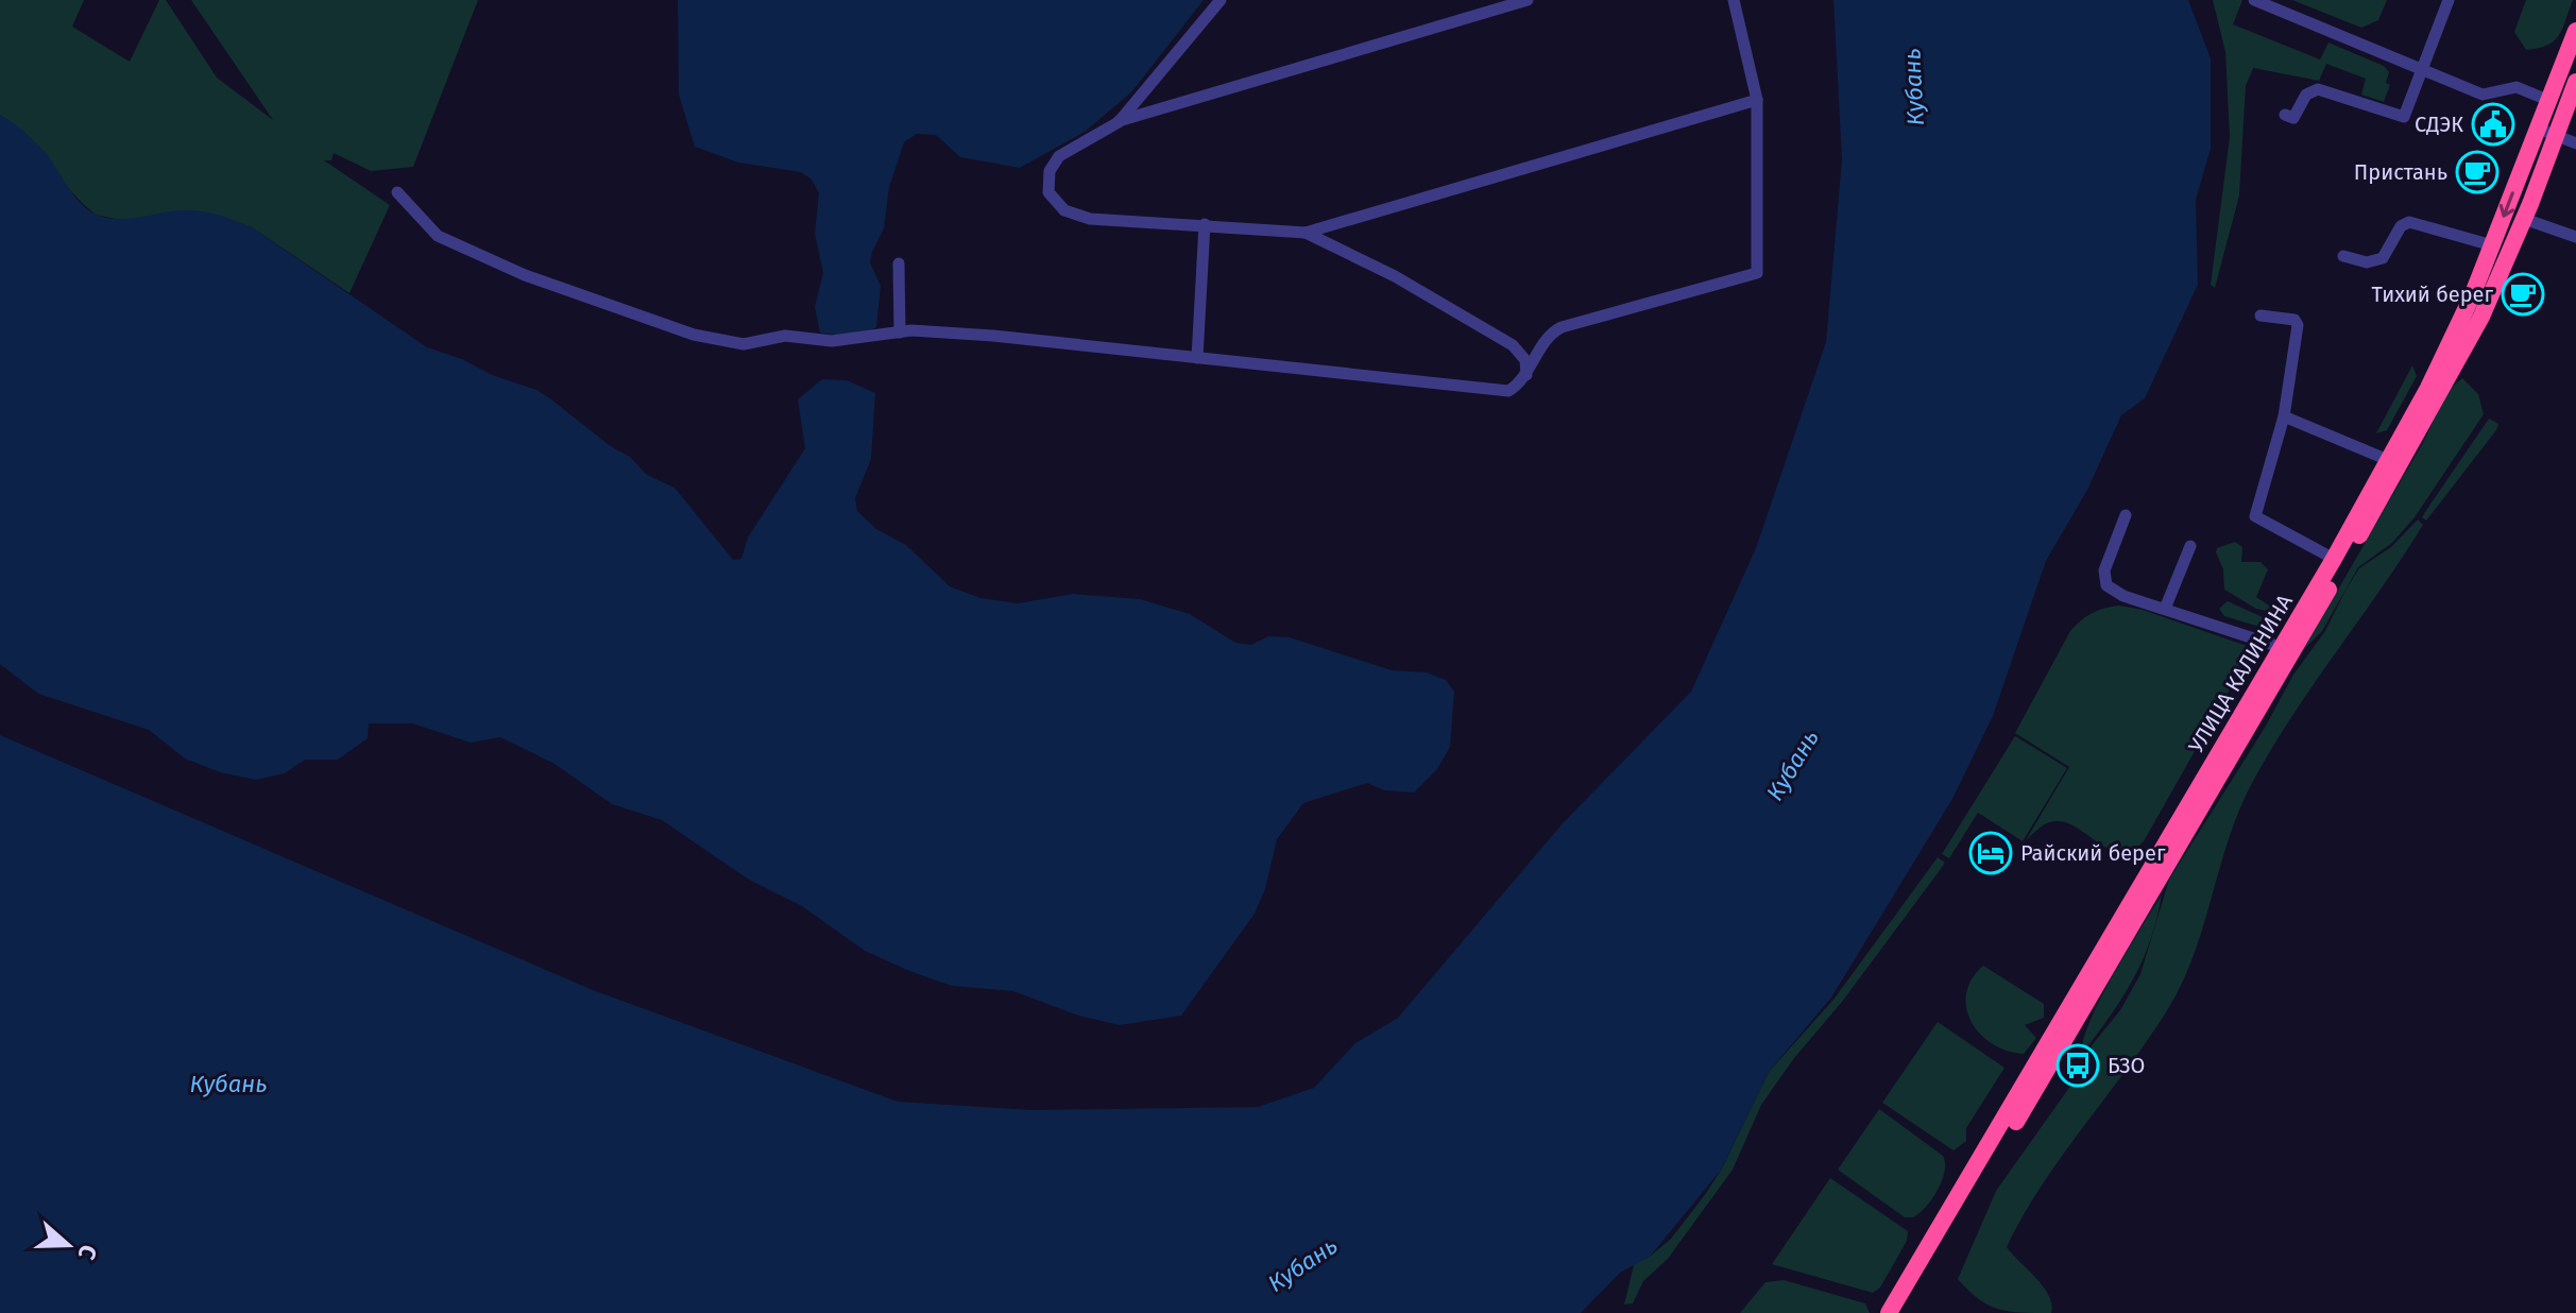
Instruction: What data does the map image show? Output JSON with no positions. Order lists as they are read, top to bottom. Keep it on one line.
{"streets":{"highway":["УЛИЦА КАЛИНИНА"]},"water":["Кубань"],"places":{"public building":["СДЭК"],"cafe":["Пристань","Тихий берег"],"hotel":["Райский берег"],"bus stop":["БЗО"]},"north":"right"}
